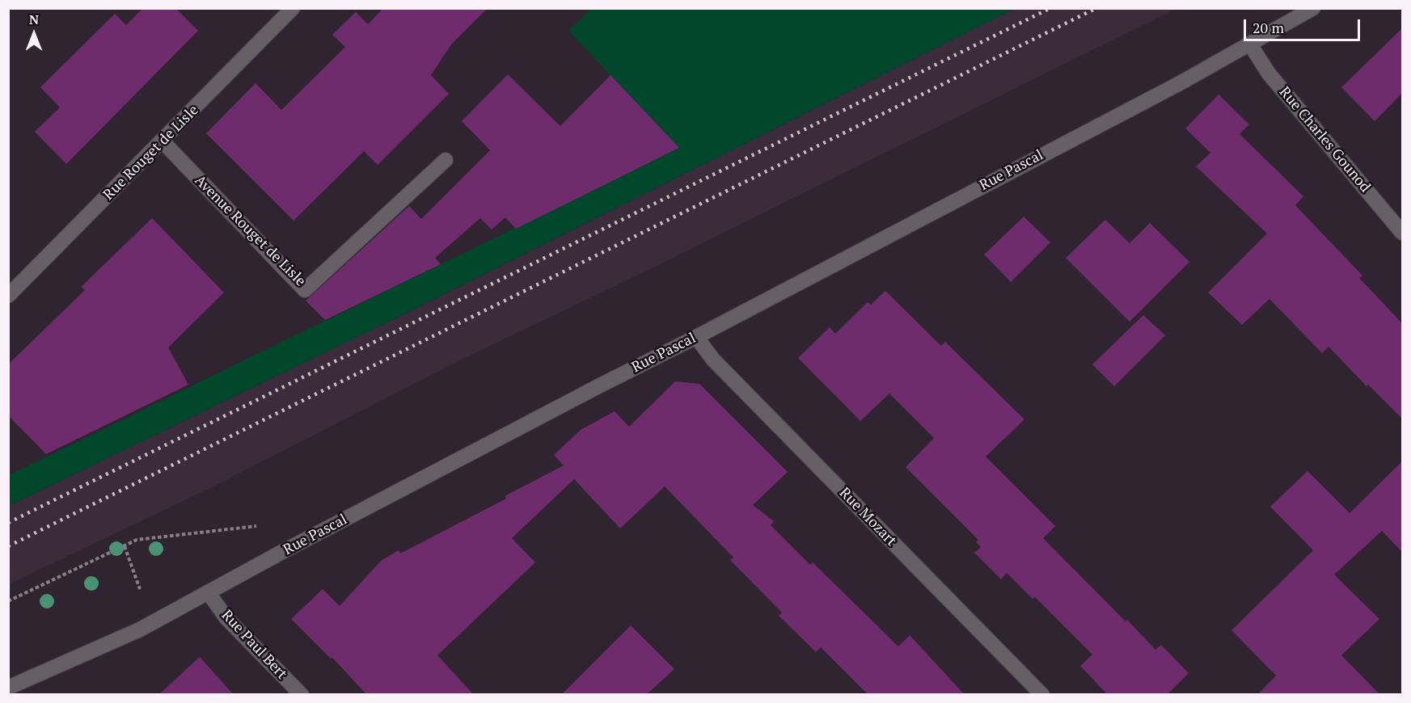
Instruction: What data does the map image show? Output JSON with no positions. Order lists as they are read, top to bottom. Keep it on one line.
{"streets":{"street":["Rue Charles Gounod","Rue Rouget de Lisle","Rue Pascal","Avenue Rouget de Lisle","Rue Mozart","Rue Paul Bert"]},"crossings":[["Rue Charles Gounod","Rue Pascal"],["Rue Rouget de Lisle","Avenue Rouget de Lisle"],["Rue Pascal","Rue Mozart"],["Rue Pascal","Rue Paul Bert"]],"scale_bar":"20 m","north":"top"}
